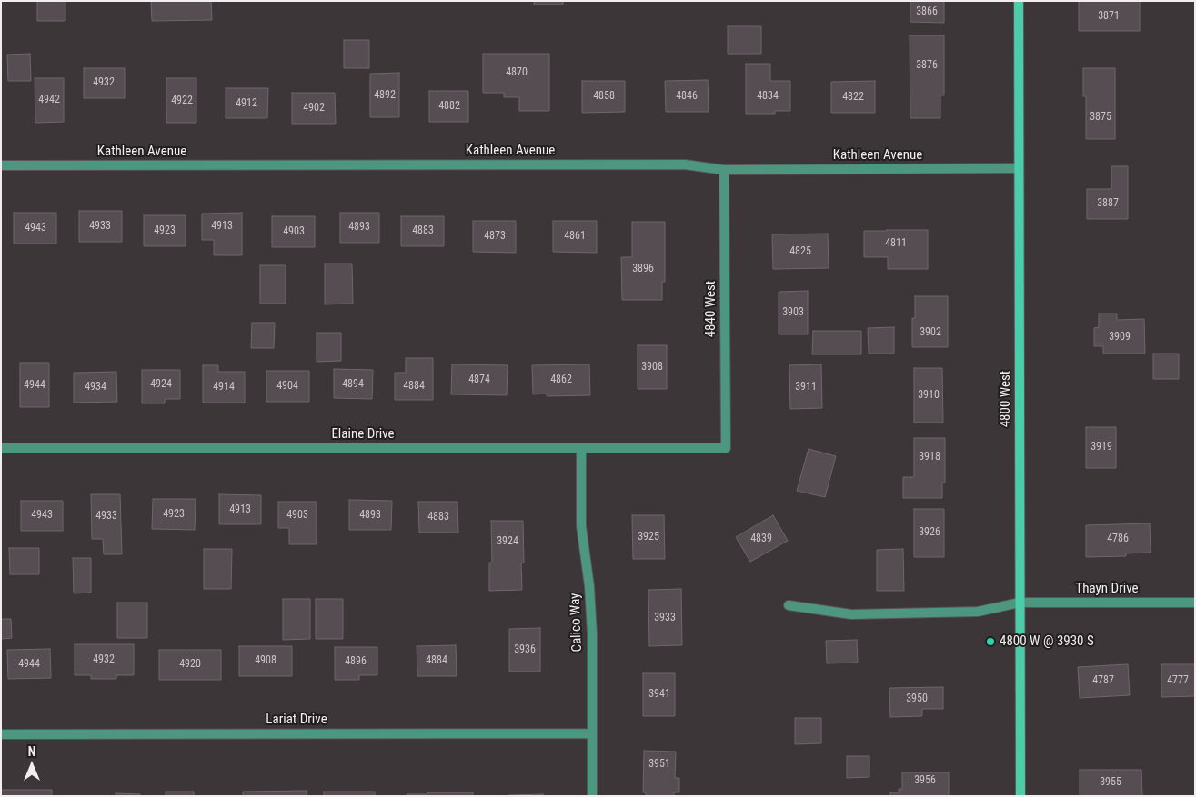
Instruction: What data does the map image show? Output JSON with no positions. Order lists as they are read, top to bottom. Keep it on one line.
{"streets":{"main road":["4800 West"],"street":["Kathleen Avenue","4840 West","Elaine Drive","Thayn Drive","Calico Way","Lariat Drive"]},"crossings":[["Kathleen Avenue","4840 West"],["Kathleen Avenue","4800 West"],["4840 West","Elaine Drive"],["4800 West","Thayn Drive"],["Elaine Drive","Calico Way"],["Calico Way","Lariat Drive"]],"places":["4800 W @ 3930 S"],"house_numbers":["3866","3871","3876","4870","4932","4892","4858","4846","4834","4822","4942","4922","4912","4882","4902","3875","3887","4933","4913","4893","4943","4923","4883","4903","4873","4861","4811","4825","3896","3903","3902","3909","3908","4874","4862","4924","4894","4944","4904","4884","4934","4914","3911","3910","3919","3918","4913","4923","4943","4903","4893","4933","4883","3926","3925","4839","4786","3924","3933","3936","4932","4908","4884","4896","4944","4920","4787","4777","3941","3950","3951","3956","3955"],"north":"top"}
